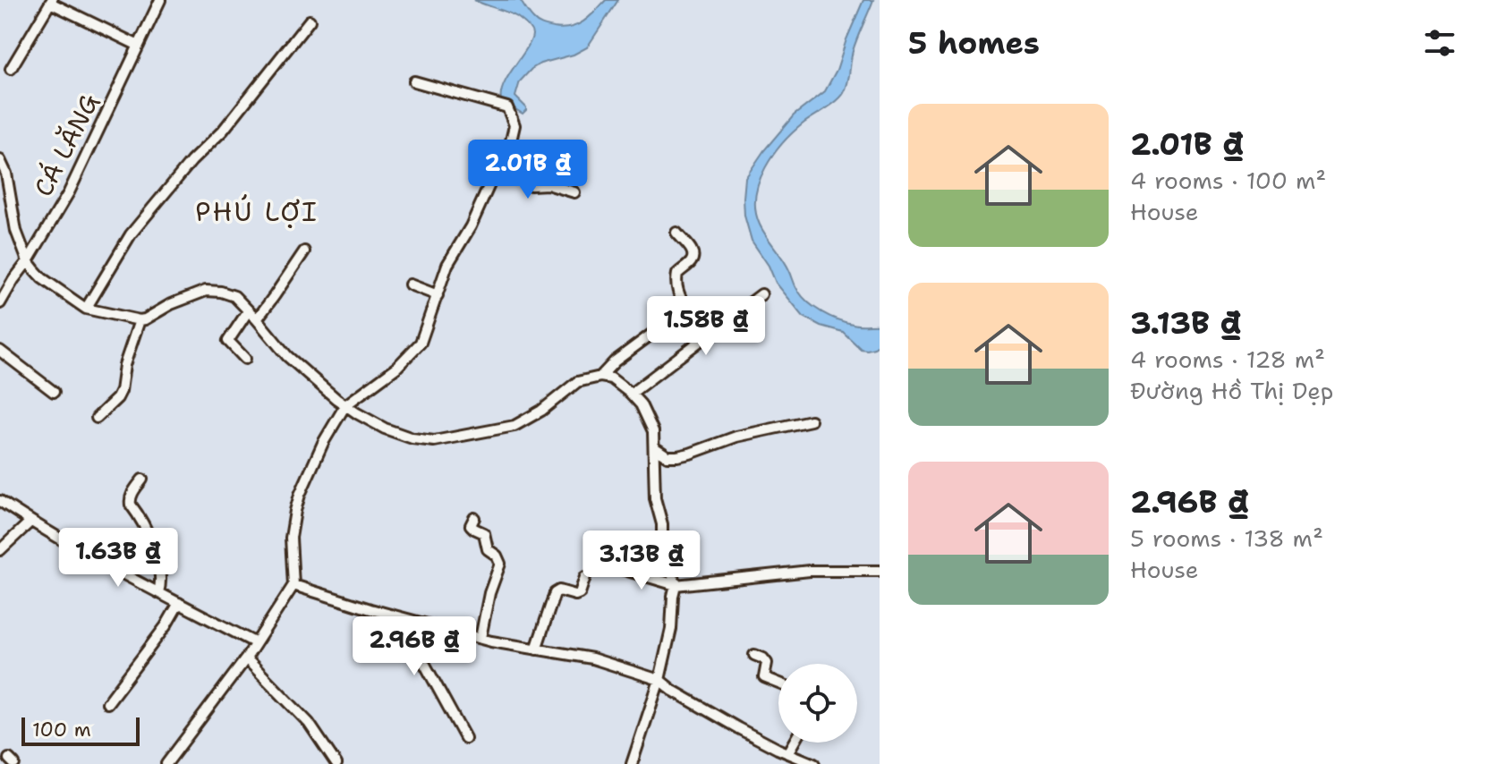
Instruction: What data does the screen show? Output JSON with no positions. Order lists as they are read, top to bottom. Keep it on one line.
{"streets":{"street":["CÁ LĂNG"]},"districts":["PHÚ LỢI"],"scale_bar":"100 m","page":{"heading":"5 homes","list":[{"name":"2.01B ₫","note":"4 rooms · 100 m² · House"},{"name":"3.13B ₫","note":"4 rooms · 128 m² · Đường Hồ Thị Dẹp"},{"name":"2.96B ₫","note":"5 rooms · 138 m² · House"}],"price":["2.01B ₫","1.58B ₫","1.63B ₫","3.13B ₫","2.96B ₫"],"scale":"100 m"}}
